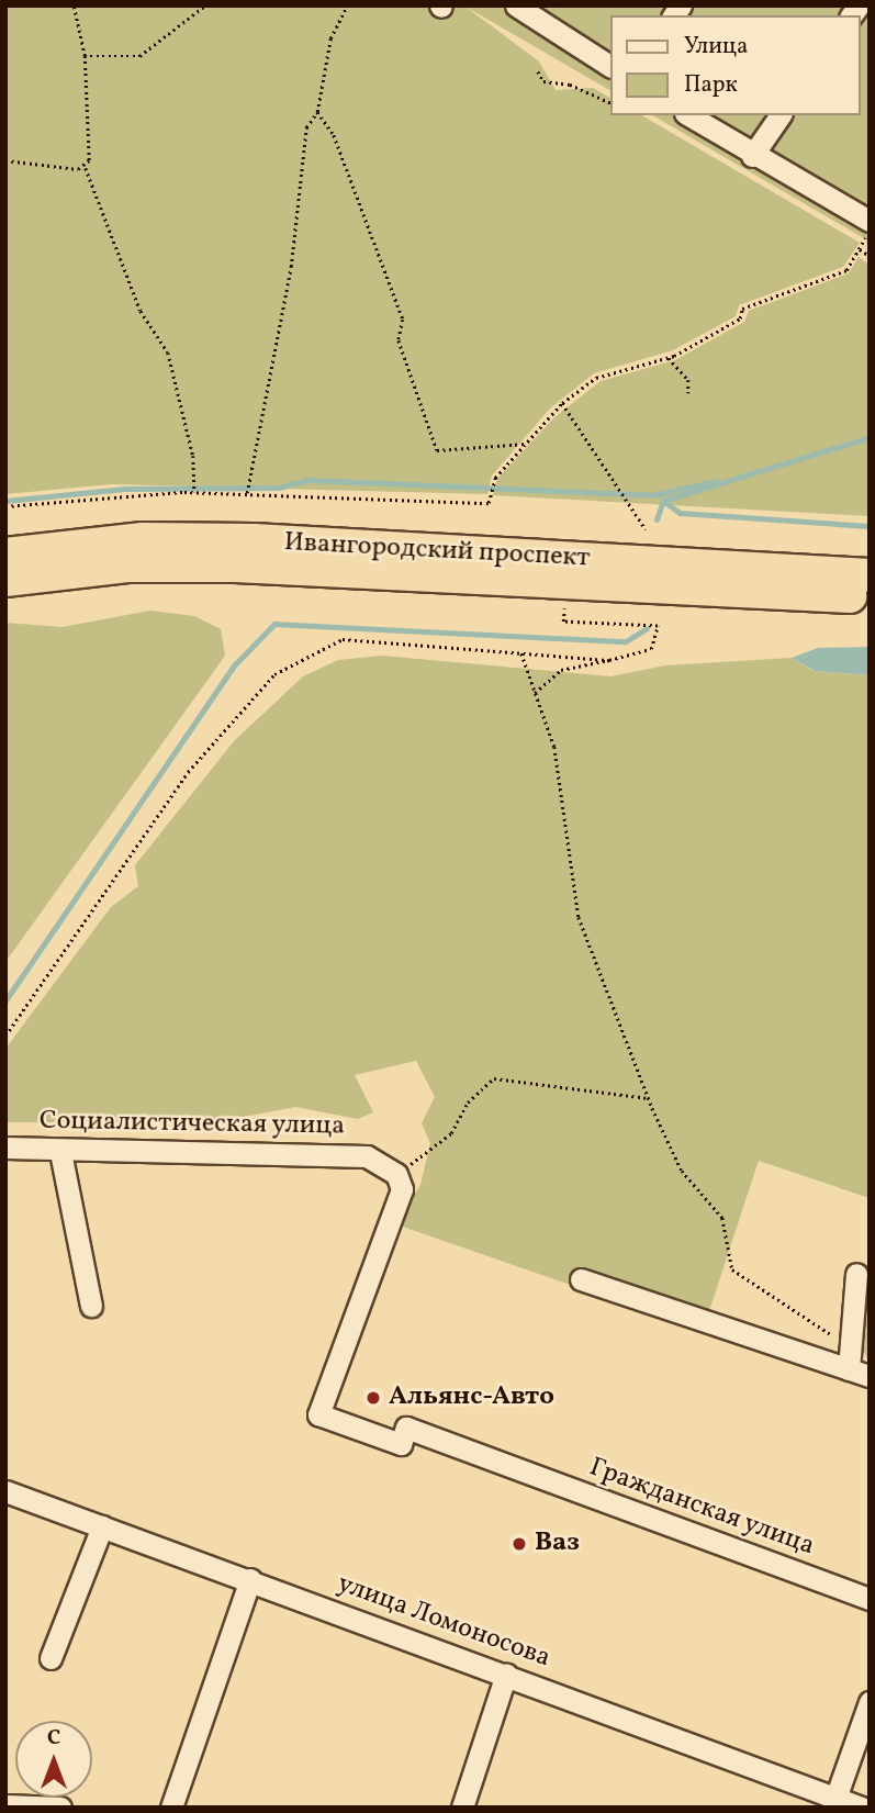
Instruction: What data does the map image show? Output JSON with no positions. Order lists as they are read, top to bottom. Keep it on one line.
{"streets":{"highway":["Ивангородский проспект"],"street":["Социалистическая улица","Гражданская улица","улица Ломоносова"]},"crossings":[["Социалистическая улица","Гражданская улица"]],"places":["Альянс-Авто","Ваз"],"legend":["Улица","Парк"],"north":"top"}
